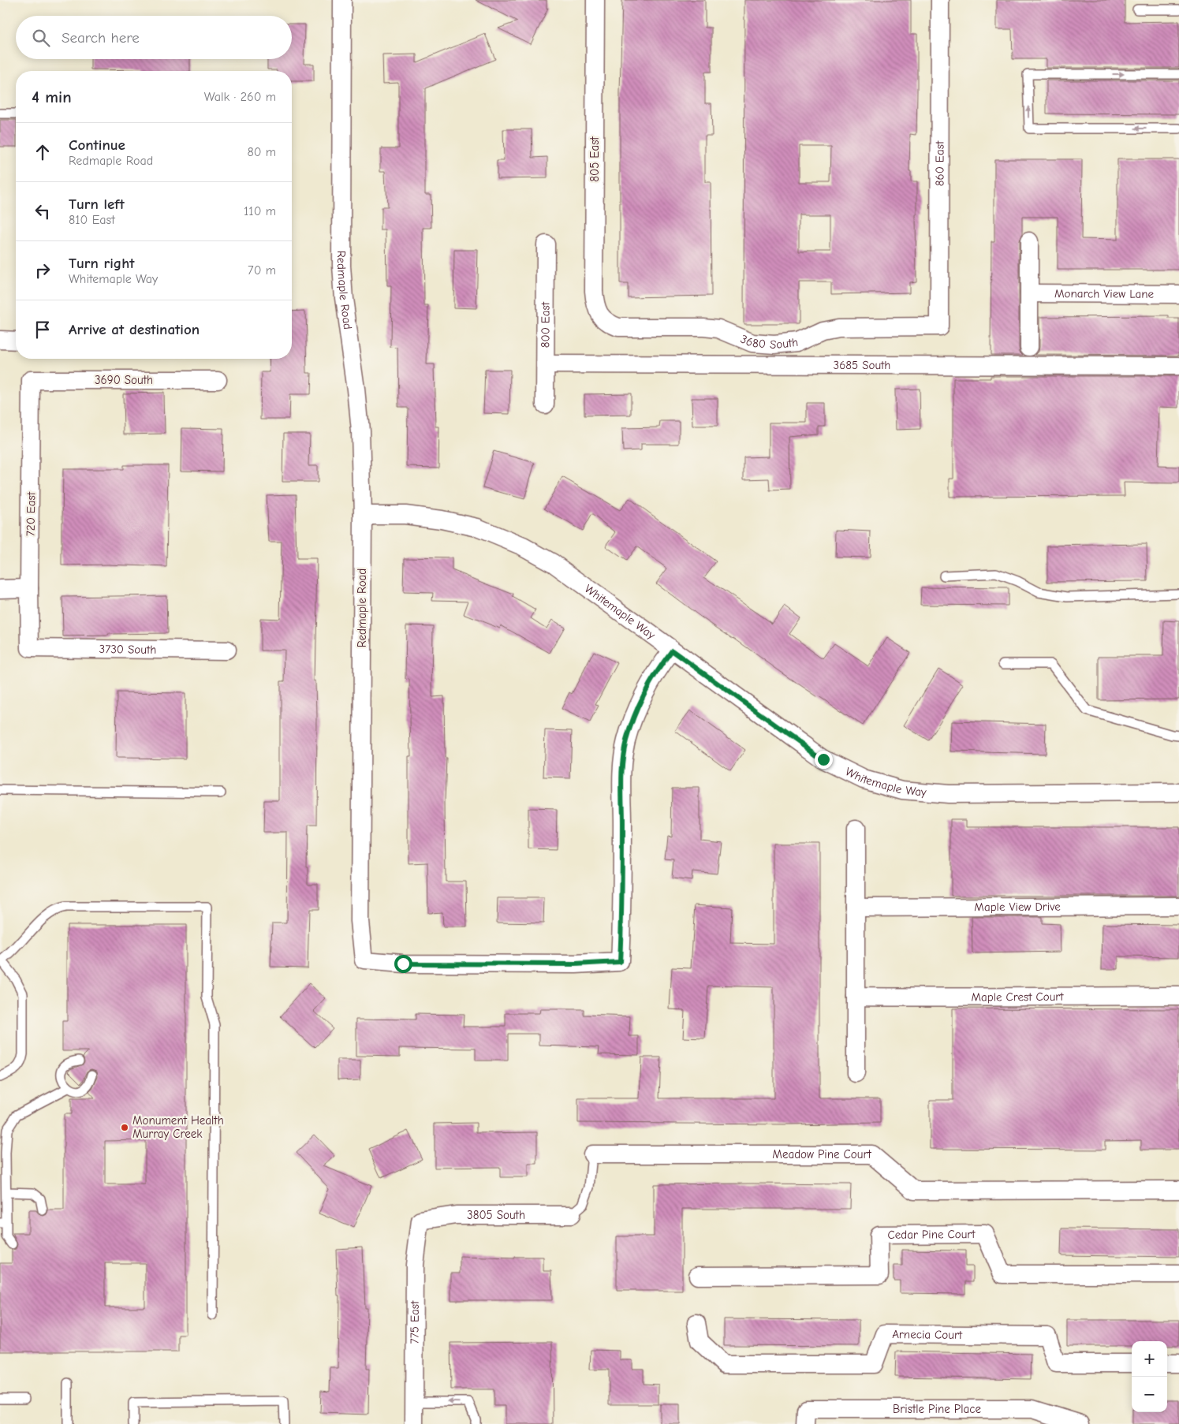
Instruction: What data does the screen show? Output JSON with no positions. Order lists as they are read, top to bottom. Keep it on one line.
{"streets":{"street":["805 East","860 East","Redmaple Road","Monarch View Lane","800 East","3680 South","3685 South","3690 South","720 East","Whitemaple Way","3730 South","Maple View Drive","Maple Crest Court","Meadow Pine Court","3805 South","Cedar Pine Court","775 East","Arnecia Court","Bristle Pine Place"]},"crossings":[["805 East","3680 South"],["860 East","3680 South"],["Redmaple Road","Whitemaple Way"],["800 East","3685 South"],["3690 South","720 East"],["720 East","3730 South"],["3805 South","775 East"]],"places":["Monument Health Murray Creek"],"page":{"search":"Search here","heading":["4 min","Walk · 260 m"],"list":[["Continue","Redmaple Road","80 m"],["Turn left","810 East","110 m"],["Turn right","Whitemaple Way","70 m"],"Arrive at destination"],"map_buttons":["+","−"]}}
